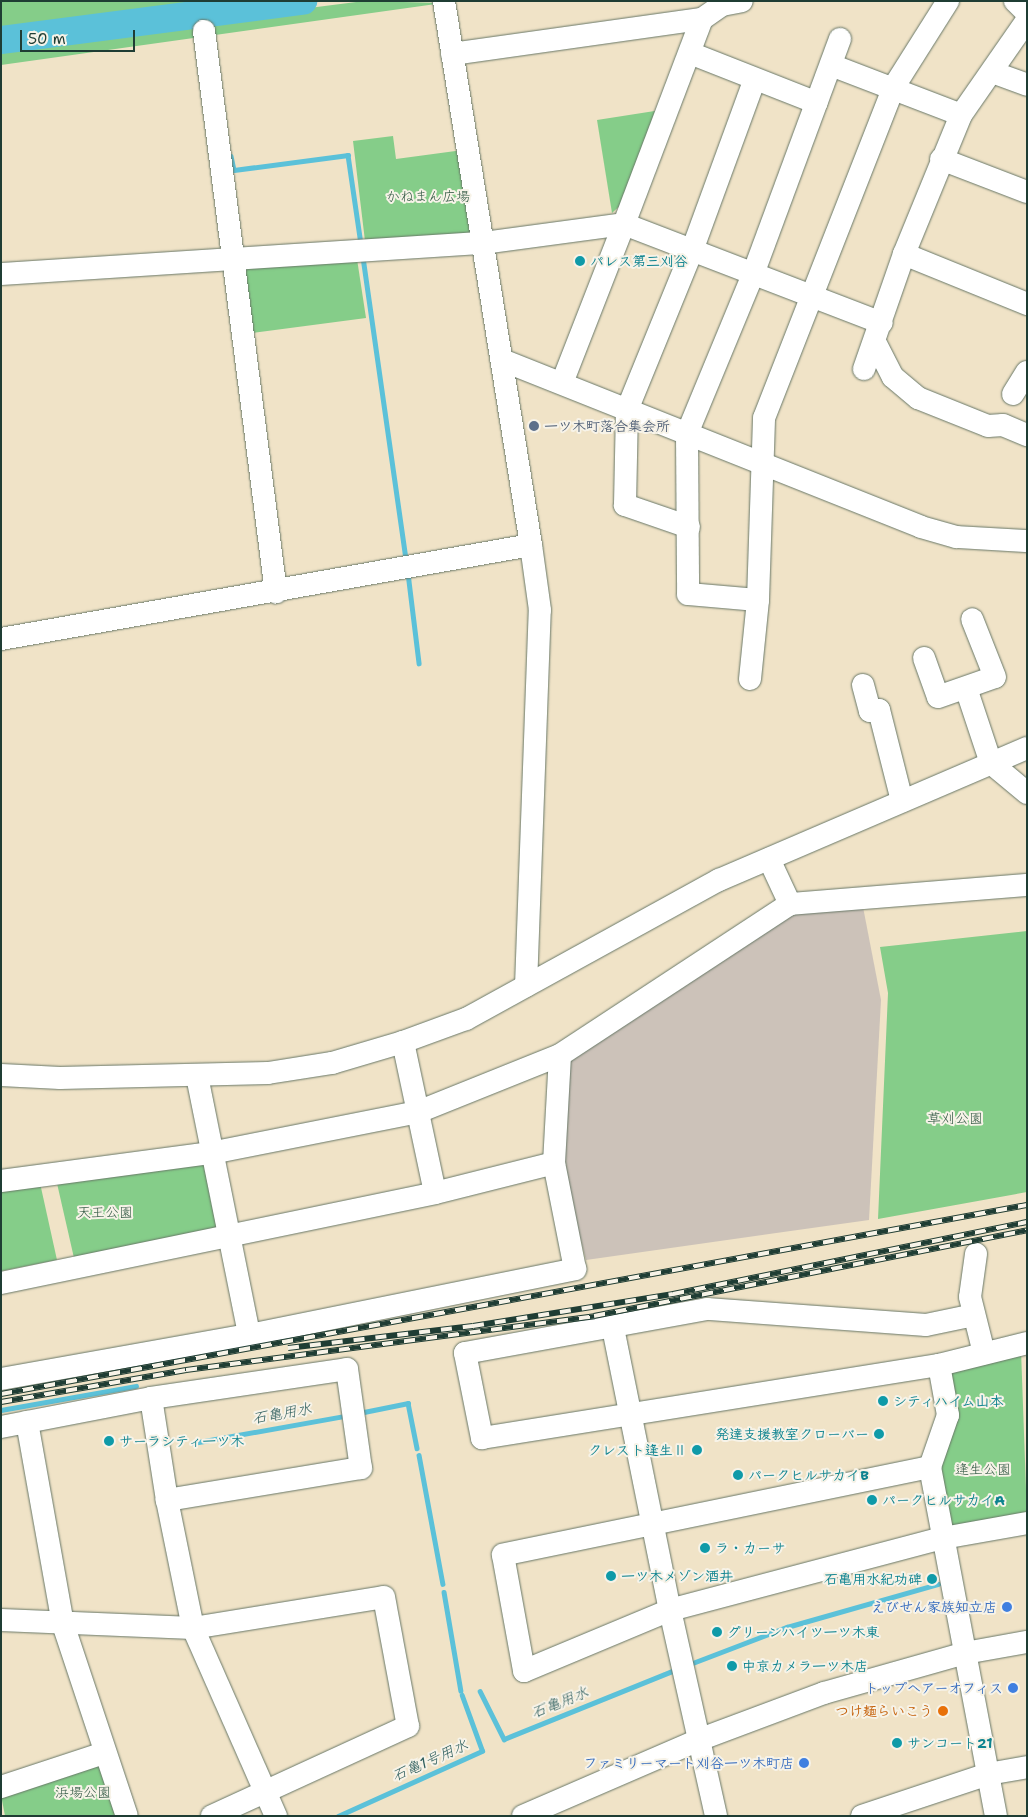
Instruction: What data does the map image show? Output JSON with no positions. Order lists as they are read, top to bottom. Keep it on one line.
{"water":["石亀用水","石亀1号用水"],"parks":["かねまん広場","草刈公園","天王公園","逢生公園","浜場公園"],"places":["パレス第三刈谷","一ツ木町落合集会所","シティハイム山本","発達支援教室クローバー","サーラシティ一ツ木","クレスト逢生Ⅱ","パークヒルサカイB","パークヒルサカイA","ラ・カーサ","一ツ木メゾン酒井","石亀用水紀功碑","えびせん家族知立店","グリーンハイツ一ツ木東","中京カメラ一ツ木店","トップヘアーオフィス","つけ麺らいこう","サンコート21","ファミリーマート刈谷一ツ木町店"],"scale_bar":"50 m"}
